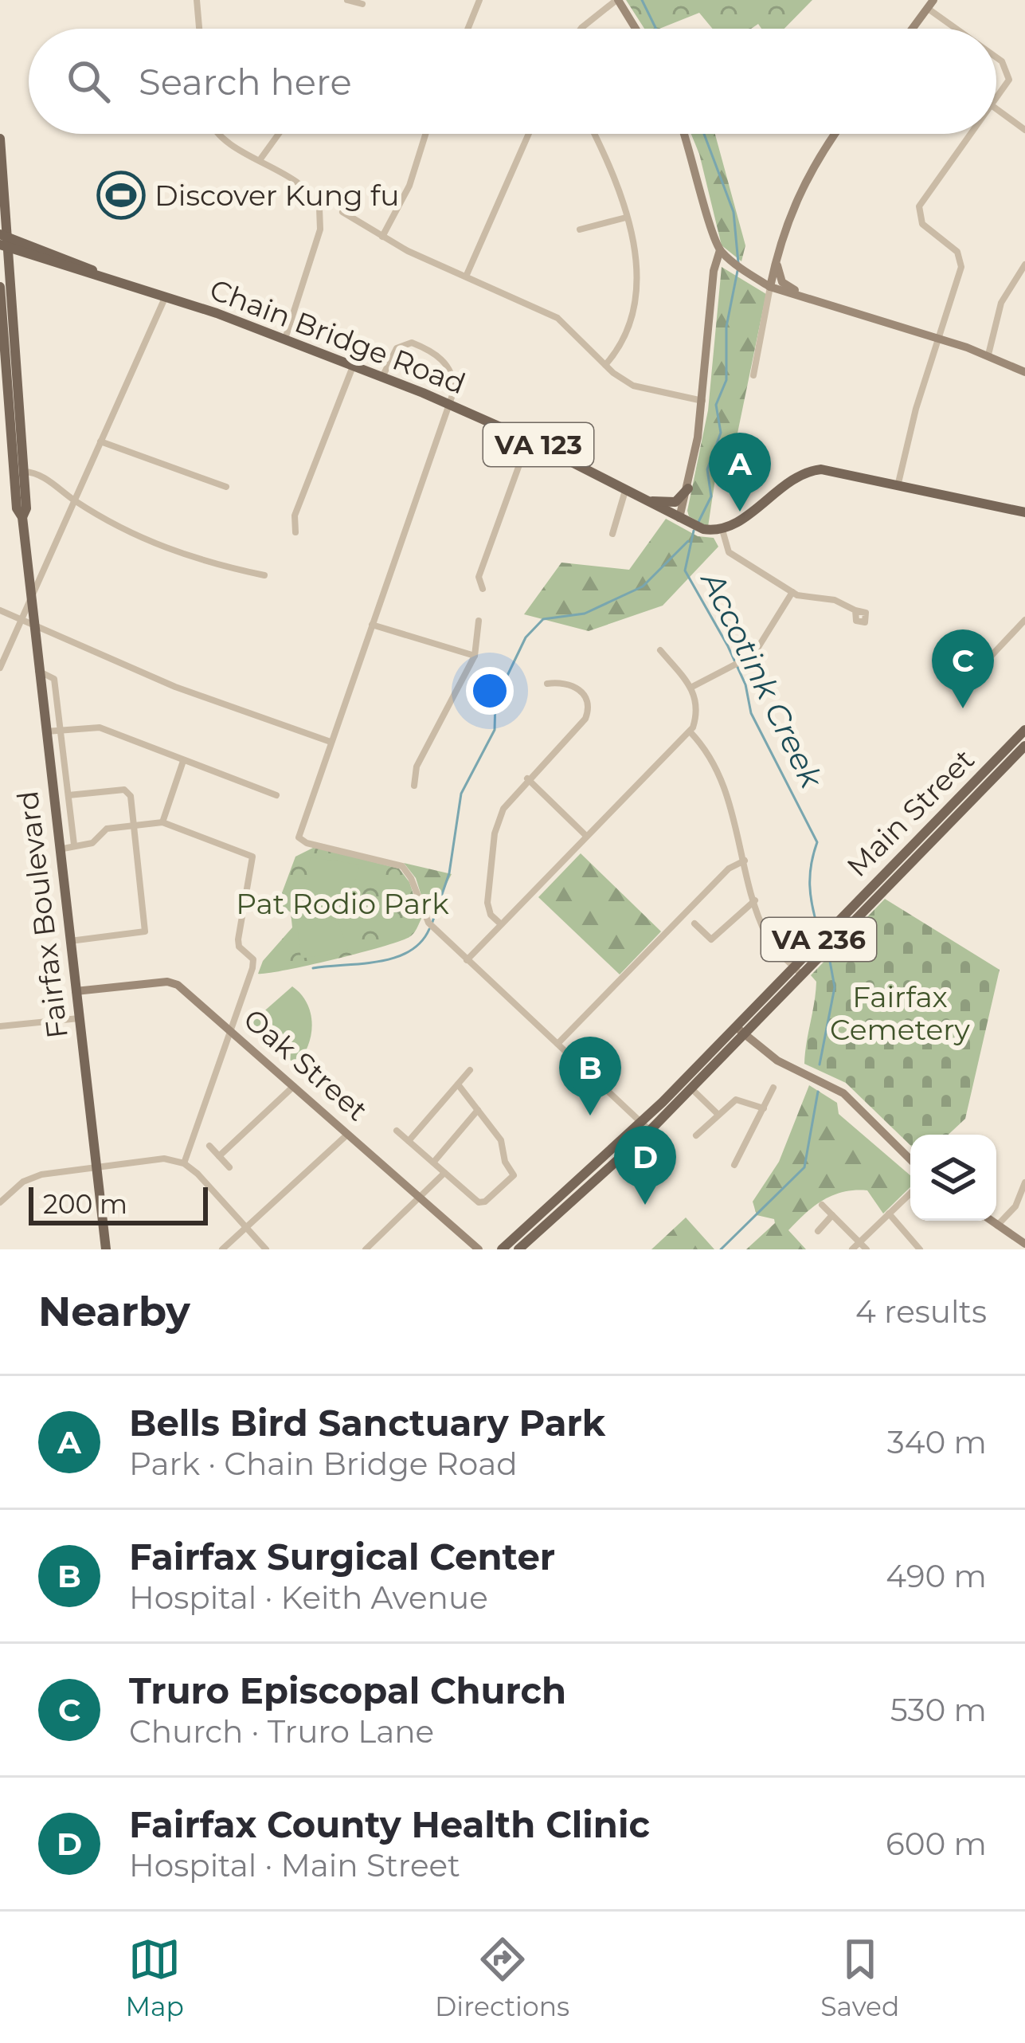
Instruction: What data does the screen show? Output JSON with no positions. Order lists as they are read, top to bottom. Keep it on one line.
{"streets":{"main road":["Chain Bridge Road","VA 123","Main Street","Fairfax Boulevard","VA 236"],"street":["Oak Street"]},"crossings":[["Chain Bridge Road","Fairfax Boulevard"],["Fairfax Boulevard","Oak Street"]],"water":["Accotink Creek"],"parks":["Pat Rodio Park","Fairfax Cemetery"],"places":{"sports":["Discover Kung fu"]},"scale_bar":"200 m","page":{"search":"Search here","pins":["A","C","B","D"],"scale":"200 m","heading":["Nearby","4 results"],"list":[{"mark":"A","name":"Bells Bird Sanctuary Park","note":"Park · Chain Bridge Road","value":"340 m"},{"mark":"B","name":"Fairfax Surgical Center","note":"Hospital · Keith Avenue","value":"490 m"},{"mark":"C","name":"Truro Episcopal Church","note":"Church · Truro Lane","value":"530 m"},{"mark":"D","name":"Fairfax County Health Clinic","note":"Hospital · Main Street","value":"600 m"}],"nav":["Map","Directions","Saved"]}}
